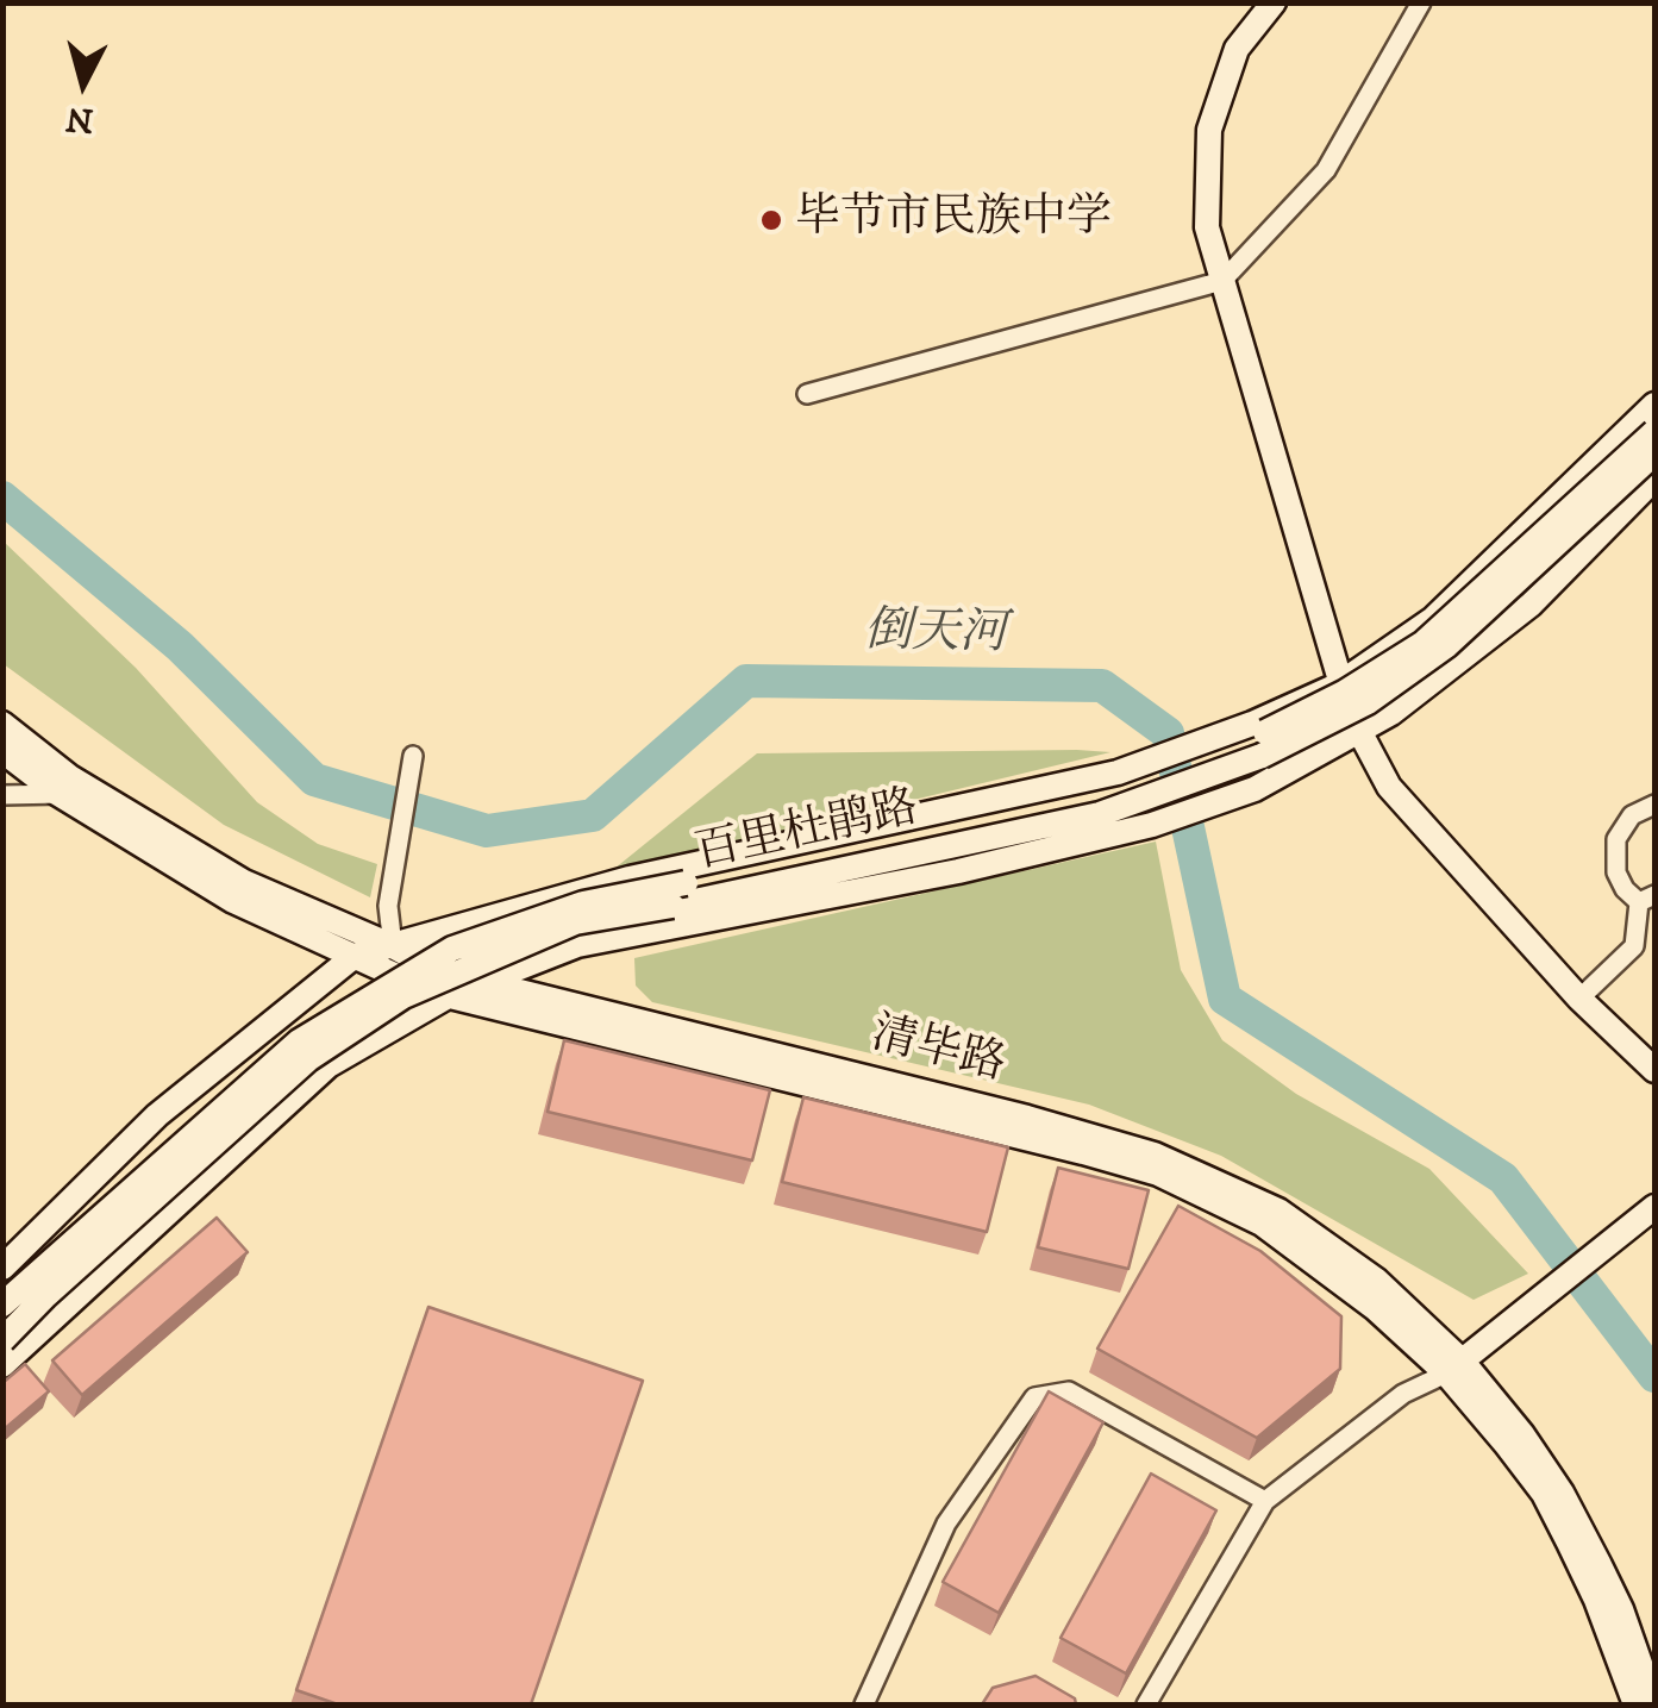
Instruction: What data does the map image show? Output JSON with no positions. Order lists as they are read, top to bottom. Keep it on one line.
{"streets":{"main road":["百里杜鹃路","清毕路"]},"water":["倒天河"],"places":["毕节市民族中学"],"north":"bottom"}
